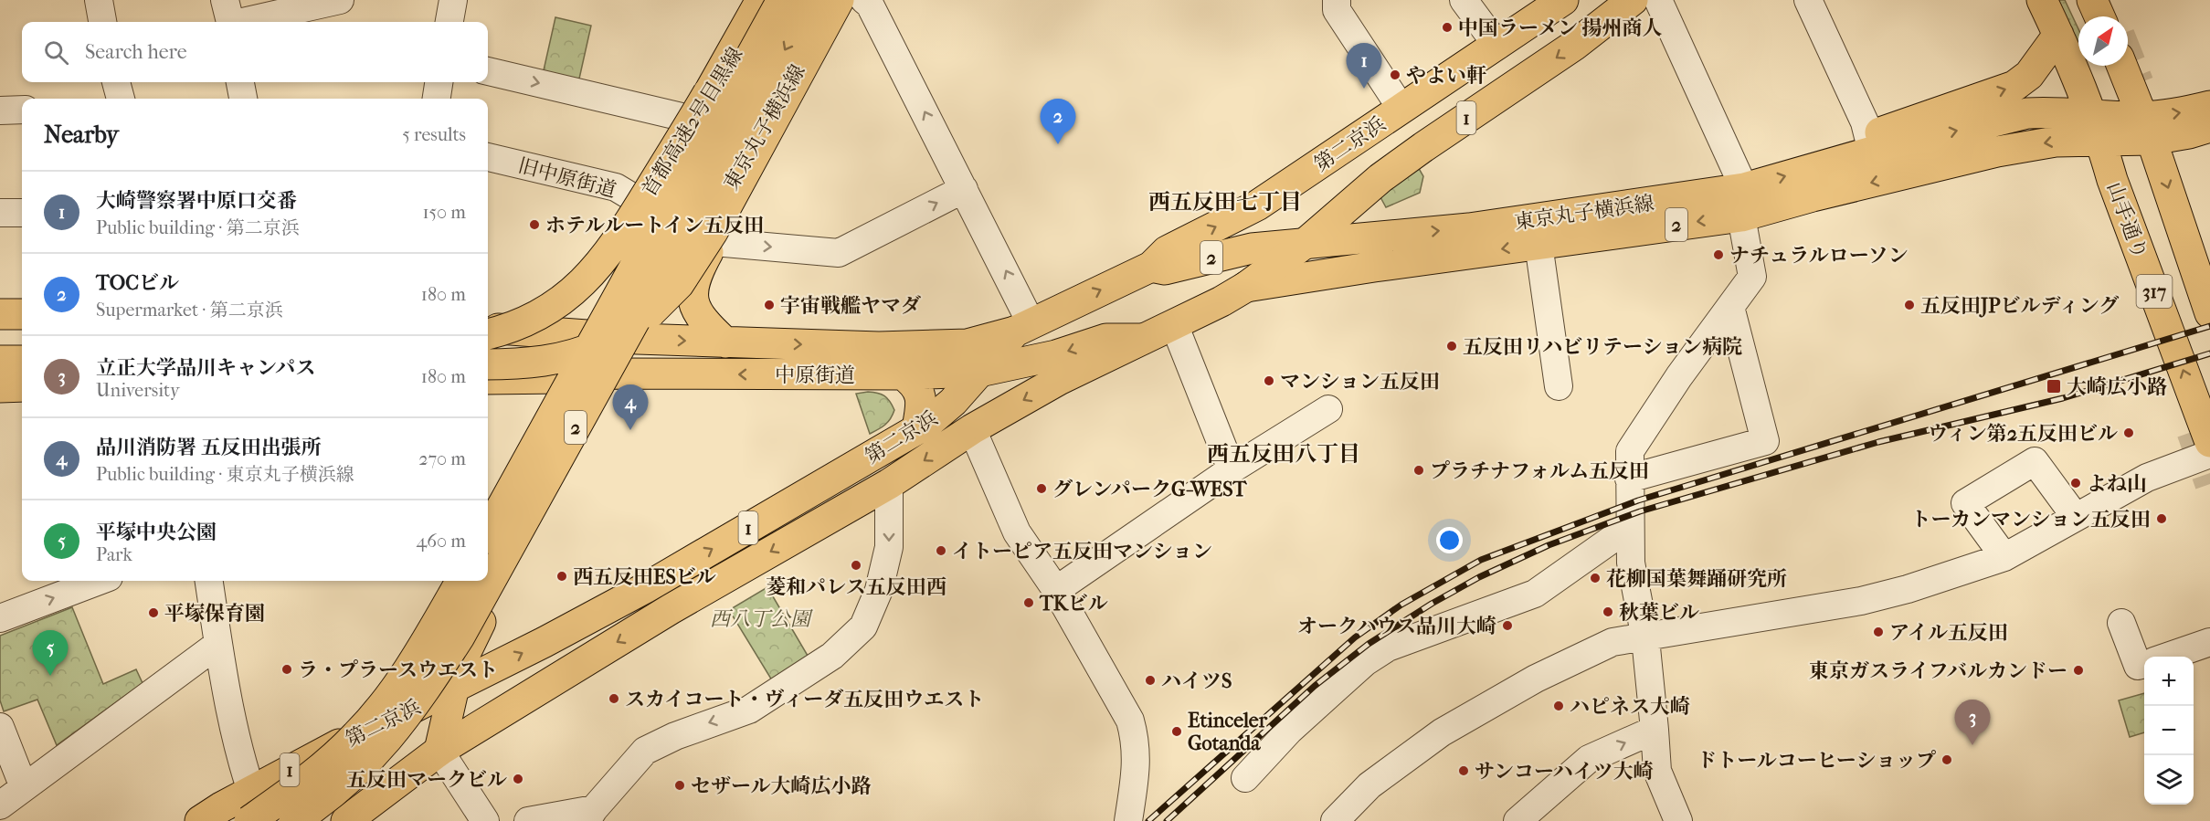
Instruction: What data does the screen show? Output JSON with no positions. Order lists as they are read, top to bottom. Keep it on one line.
{"streets":{"main road":["1","首都高速2号目黒線","東京丸子横浜線","第二京浜","山手通り","2","317","中原街道"],"street":["旧中原街道"]},"crossings":[["首都高速2号目黒線","2"],["首都高速2号目黒線","中原街道"],["東京丸子横浜線","第二京浜"],["東京丸子横浜線","山手通り"],["東京丸子横浜線","317"],["東京丸子横浜線","中原街道"],["第二京浜","中原街道"],["旧中原街道","2"],["2","中原街道"]],"districts":["西五反田七丁目","西五反田八丁目"],"parks":["西八丁公園"],"places":{"other":["中国ラーメン 揚州商人","やよい軒","ホテルルートイン五反田","ナチュラルローソン","宇宙戦艦ヤマダ","五反田JPビルディング","五反田リハビリテーション病院","マンション五反田","ウィン第2五反田ビル","プラチナフォルム五反田","よね山","グレンパークG-WEST","トーカンマンション五反田","イトーピア五反田マンション","菱和パレス五反田西","西五反田ESビル","花柳国葉舞踊研究所","TKビル","秋葉ビル","平塚保育園","オークハウス品川大崎","アイル五反田","ラ・プラースウエスト","東京ガスライフバルカンドー","ハイツS","スカイコート・ヴィーダ五反田ウエスト","ハピネス大崎","Etinceler Gotanda","ドトールコーヒーショップ","サンコーハイツ大崎","五反田マークビル","セザール大崎広小路"],"transit":["大崎広小路"]},"north":"top right","page":{"search":"Search here","pins":["1","2","4","5","3"],"heading":["Nearby","5 results"],"list":[{"mark":"1","name":"大崎警察署中原口交番","note":"Public building · 第二京浜","value":"150 m"},{"mark":"2","name":"TOCビル","note":"Supermarket · 第二京浜","value":"180 m"},{"mark":"3","name":"立正大学品川キャンパス","note":"University","value":"180 m"},{"mark":"4","name":"品川消防署 五反田出張所","note":"Public building · 東京丸子横浜線","value":"270 m"},{"mark":"5","name":"平塚中央公園","note":"Park","value":"460 m"}],"map_buttons":["+","−"]}}
